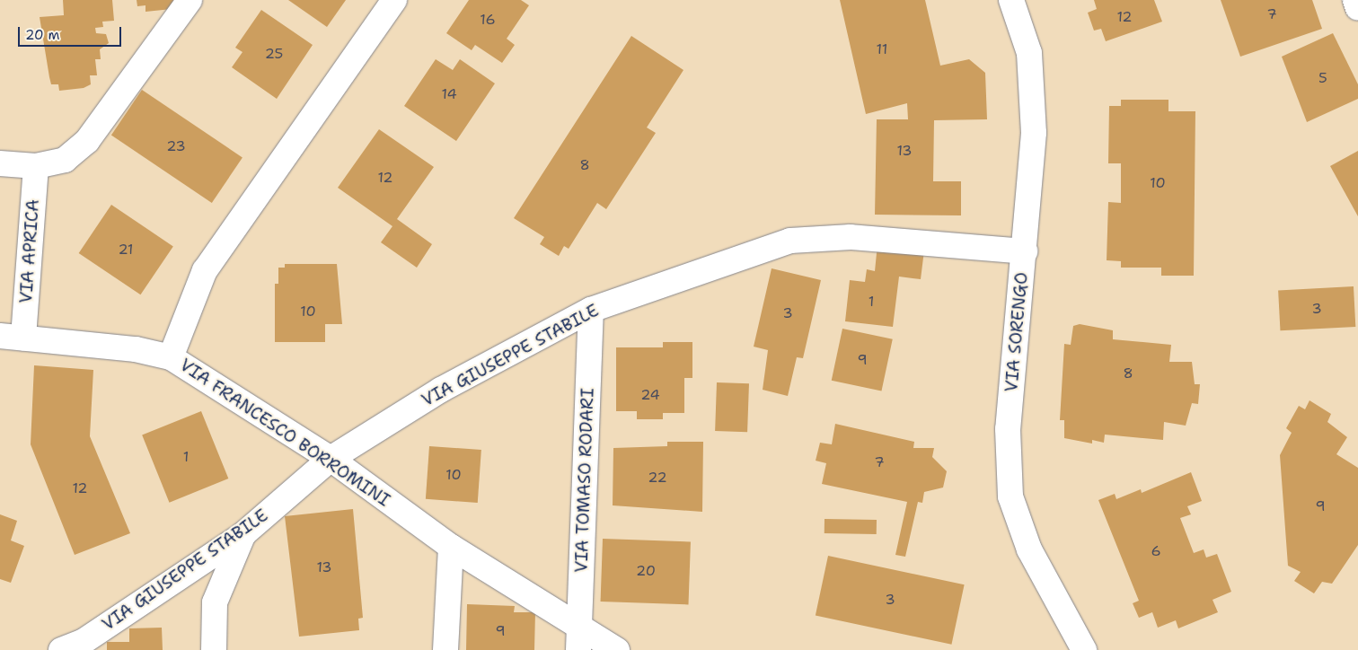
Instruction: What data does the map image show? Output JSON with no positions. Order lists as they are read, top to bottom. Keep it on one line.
{"streets":{"street":["VIA APRICA","VIA SORENGO","VIA GIUSEPPE STABILE","VIA FRANCESCO BORROMINI","VIA TOMASO RODARI"]},"crossings":[["VIA APRICA","VIA FRANCESCO BORROMINI"],["VIA SORENGO","VIA GIUSEPPE STABILE"],["VIA GIUSEPPE STABILE","VIA FRANCESCO BORROMINI"],["VIA GIUSEPPE STABILE","VIA TOMASO RODARI"],["VIA FRANCESCO BORROMINI","VIA TOMASO RODARI"]],"house_numbers":["7","12","16","11","25","5","14","23","13","8","12","10","21","1","3","10","3","9","8","24","1","7","10","22","12","9","6","13","20","3","9"],"scale_bar":"20 m"}
